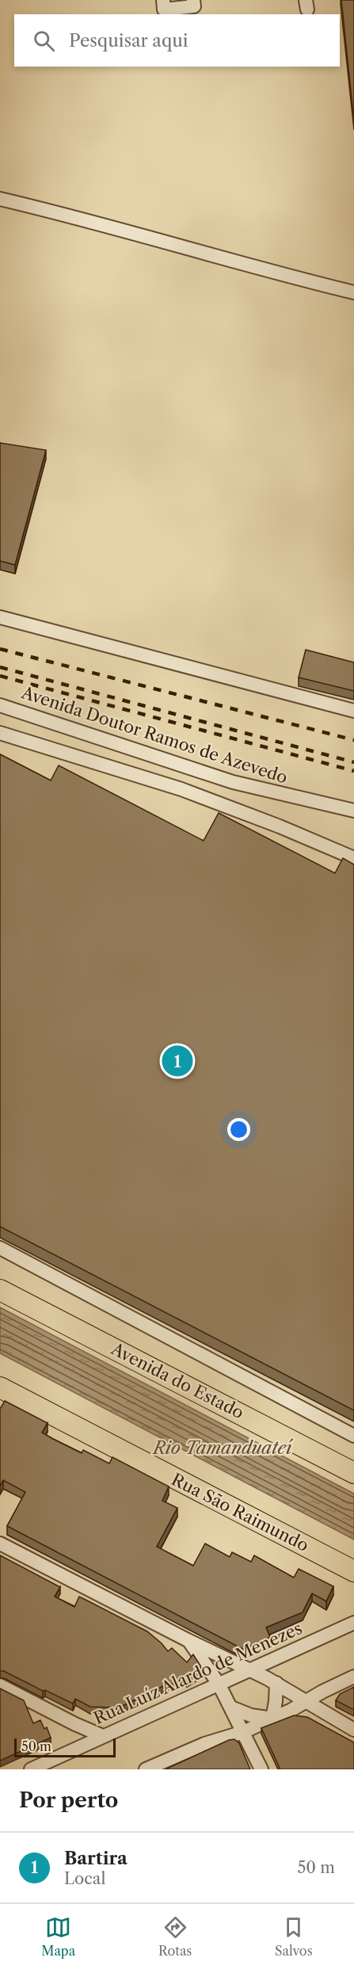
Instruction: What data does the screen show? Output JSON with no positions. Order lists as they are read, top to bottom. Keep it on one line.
{"streets":{"highway":["Avenida do Estado","Rua São Raimundo"],"street":["Avenida Doutor Ramos de Azevedo","Rua Luíz Alardo de Menezes"]},"water":["Rio Tamanduateí"],"scale_bar":"50 m","page":{"search":"Pesquisar aqui","pins":"1","scale":"50 m","heading":"Por perto","list":[{"mark":"1","name":"Bartira","note":"Local","value":"50 m"}],"nav":["Mapa","Rotas","Salvos"]}}
